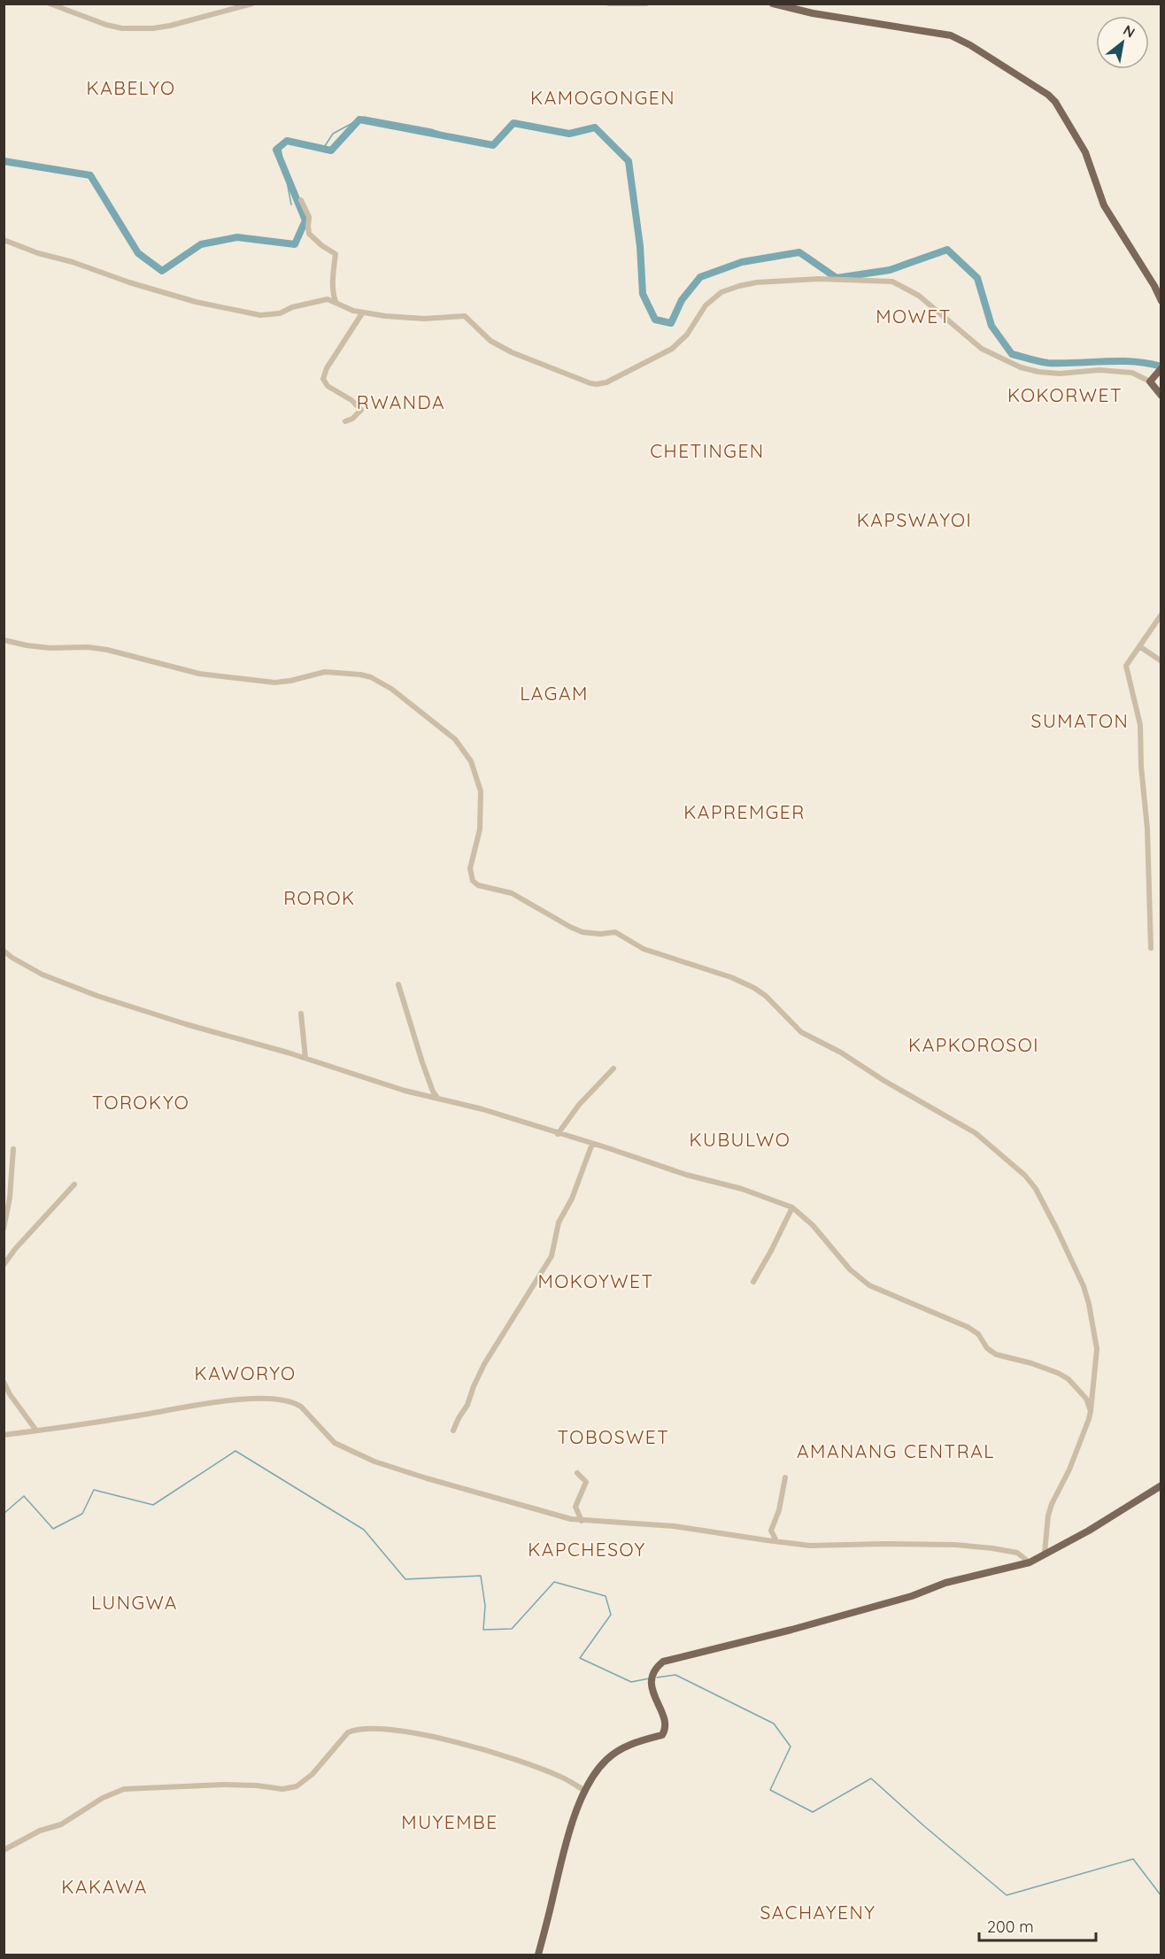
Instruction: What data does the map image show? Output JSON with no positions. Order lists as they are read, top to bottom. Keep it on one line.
{"districts":["KABELYO","KAMOGONGEN","MOWET","KOKORWET","RWANDA","CHETINGEN","KAPSWAYOI","LAGAM","SUMATON","KAPREMGER","ROROK","KAPKOROSOI","TOROKYO","KUBULWO","MOKOYWET","KAWORYO","TOBOSWET","AMANANG CENTRAL","KAPCHESOY","LUNGWA","MUYEMBE","KAKAWA","SACHAYENY"],"scale_bar":"200 m","north":"top right"}
